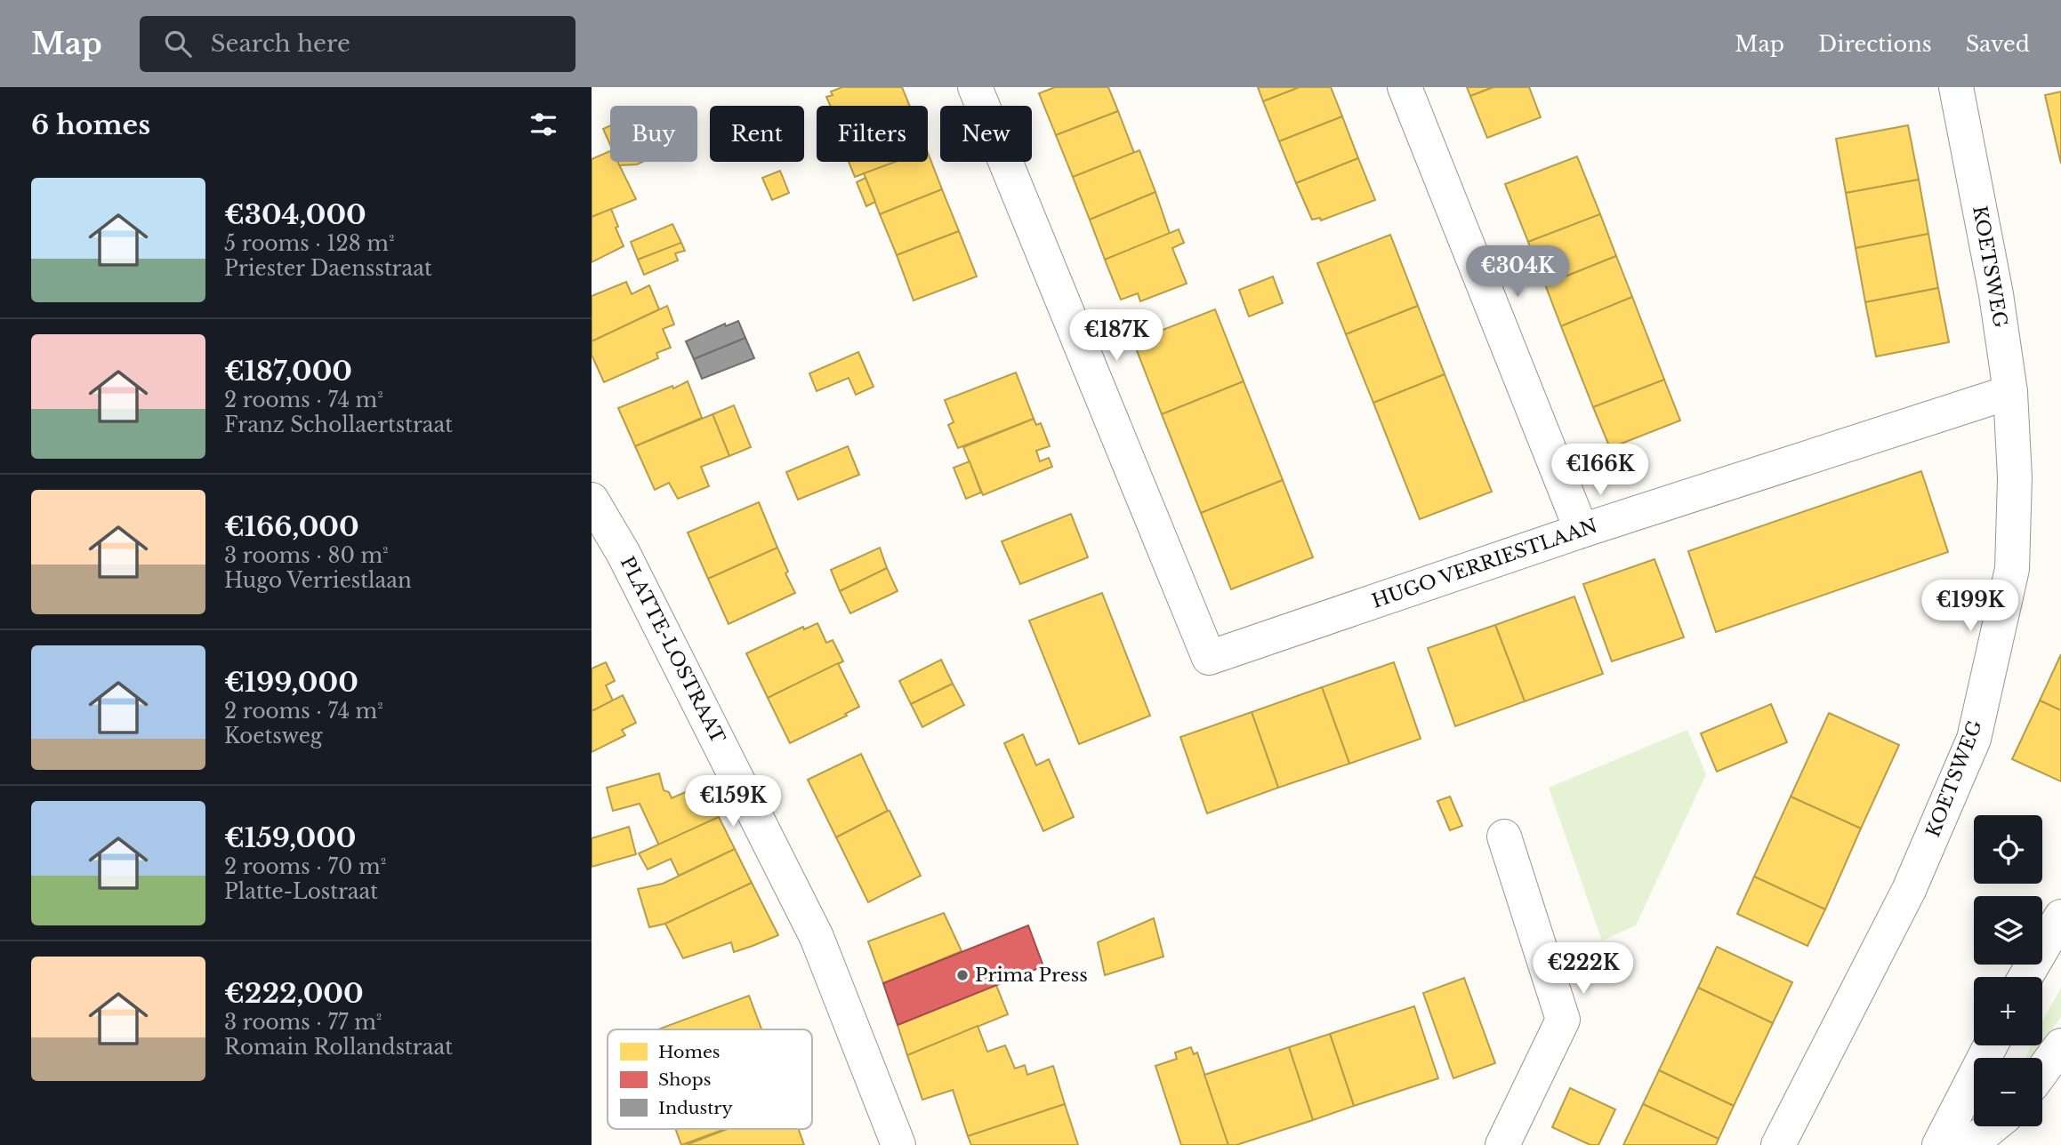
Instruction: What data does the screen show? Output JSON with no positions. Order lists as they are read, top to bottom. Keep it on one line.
{"streets":{"street":["KOETSWEG","HUGO VERRIESTLAAN","PLATTE-LOSTRAAT"]},"crossings":[["KOETSWEG","HUGO VERRIESTLAAN"]],"places":["Prima Press"],"legend":["Homes","Shops","Industry"],"page":{"header":"Map","search":"Search here","nav":["Map","Directions","Saved"],"heading":"6 homes","chip":["Buy","Rent","Filters","New"],"list":[{"name":"€304,000","note":"5 rooms · 128 m² · Priester Daensstraat"},{"name":"€187,000","note":"2 rooms · 74 m² · Franz Schollaertstraat"},{"name":"€166,000","note":"3 rooms · 80 m² · Hugo Verriestlaan"},{"name":"€199,000","note":"2 rooms · 74 m² · Koetsweg"},{"name":"€159,000","note":"2 rooms · 70 m² · Platte-Lostraat"},{"name":"€222,000","note":"3 rooms · 77 m² · Romain Rollandstraat"}],"price":["€304K","€187K","€166K","€199K","€159K","€222K"],"map_buttons":["+","−"]}}
